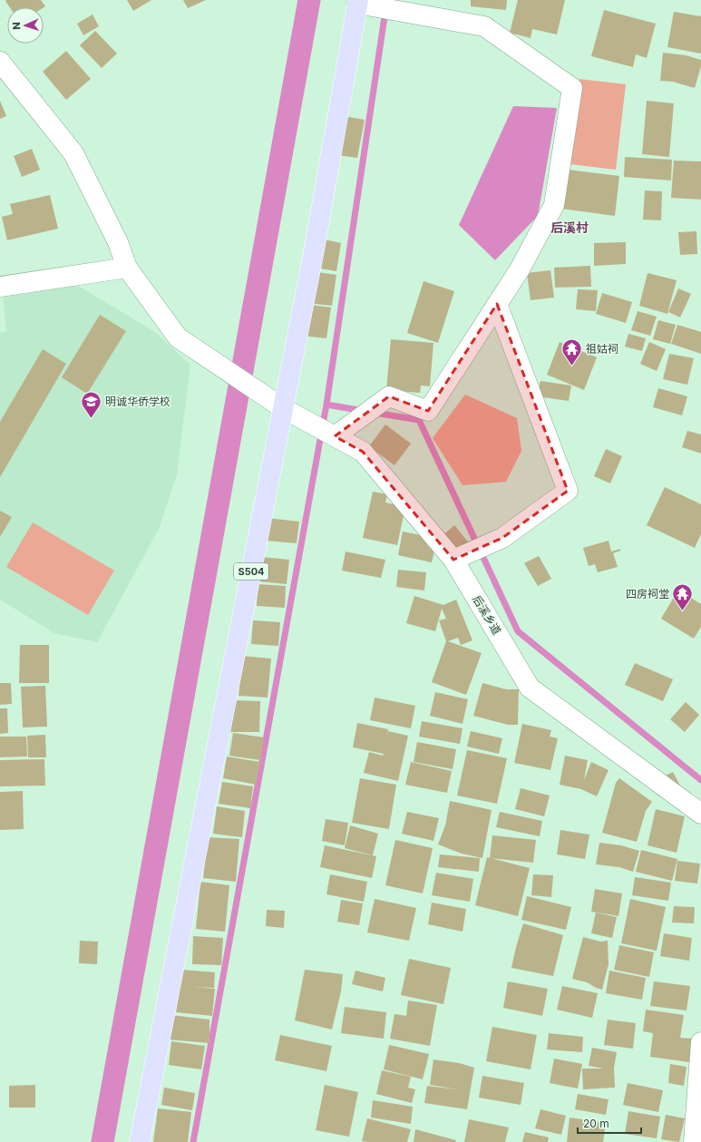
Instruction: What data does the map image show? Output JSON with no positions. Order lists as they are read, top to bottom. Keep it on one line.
{"streets":{"main road":["S504"],"street":["后溪乡道"]},"crossings":[["S504","后溪乡道"]],"districts":["后溪村"],"places":{"temple":["祖姑祠","四房祠堂"],"school or university":["明诚华侨学校"]},"scale_bar":"20 m","north":"left"}
